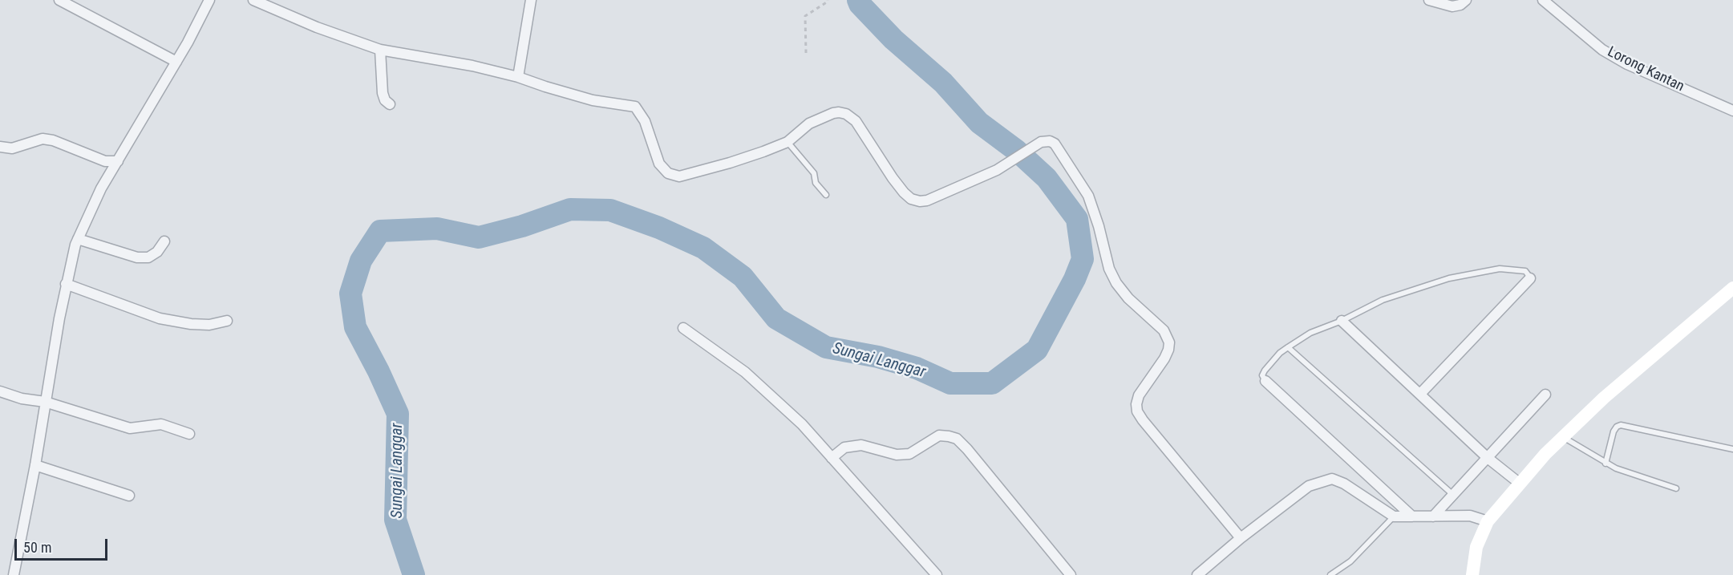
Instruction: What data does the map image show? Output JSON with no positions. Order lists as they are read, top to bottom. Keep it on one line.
{"streets":{"street":["Lorong Kantan"]},"water":["Sungai Langgar"],"scale_bar":"50 m"}
